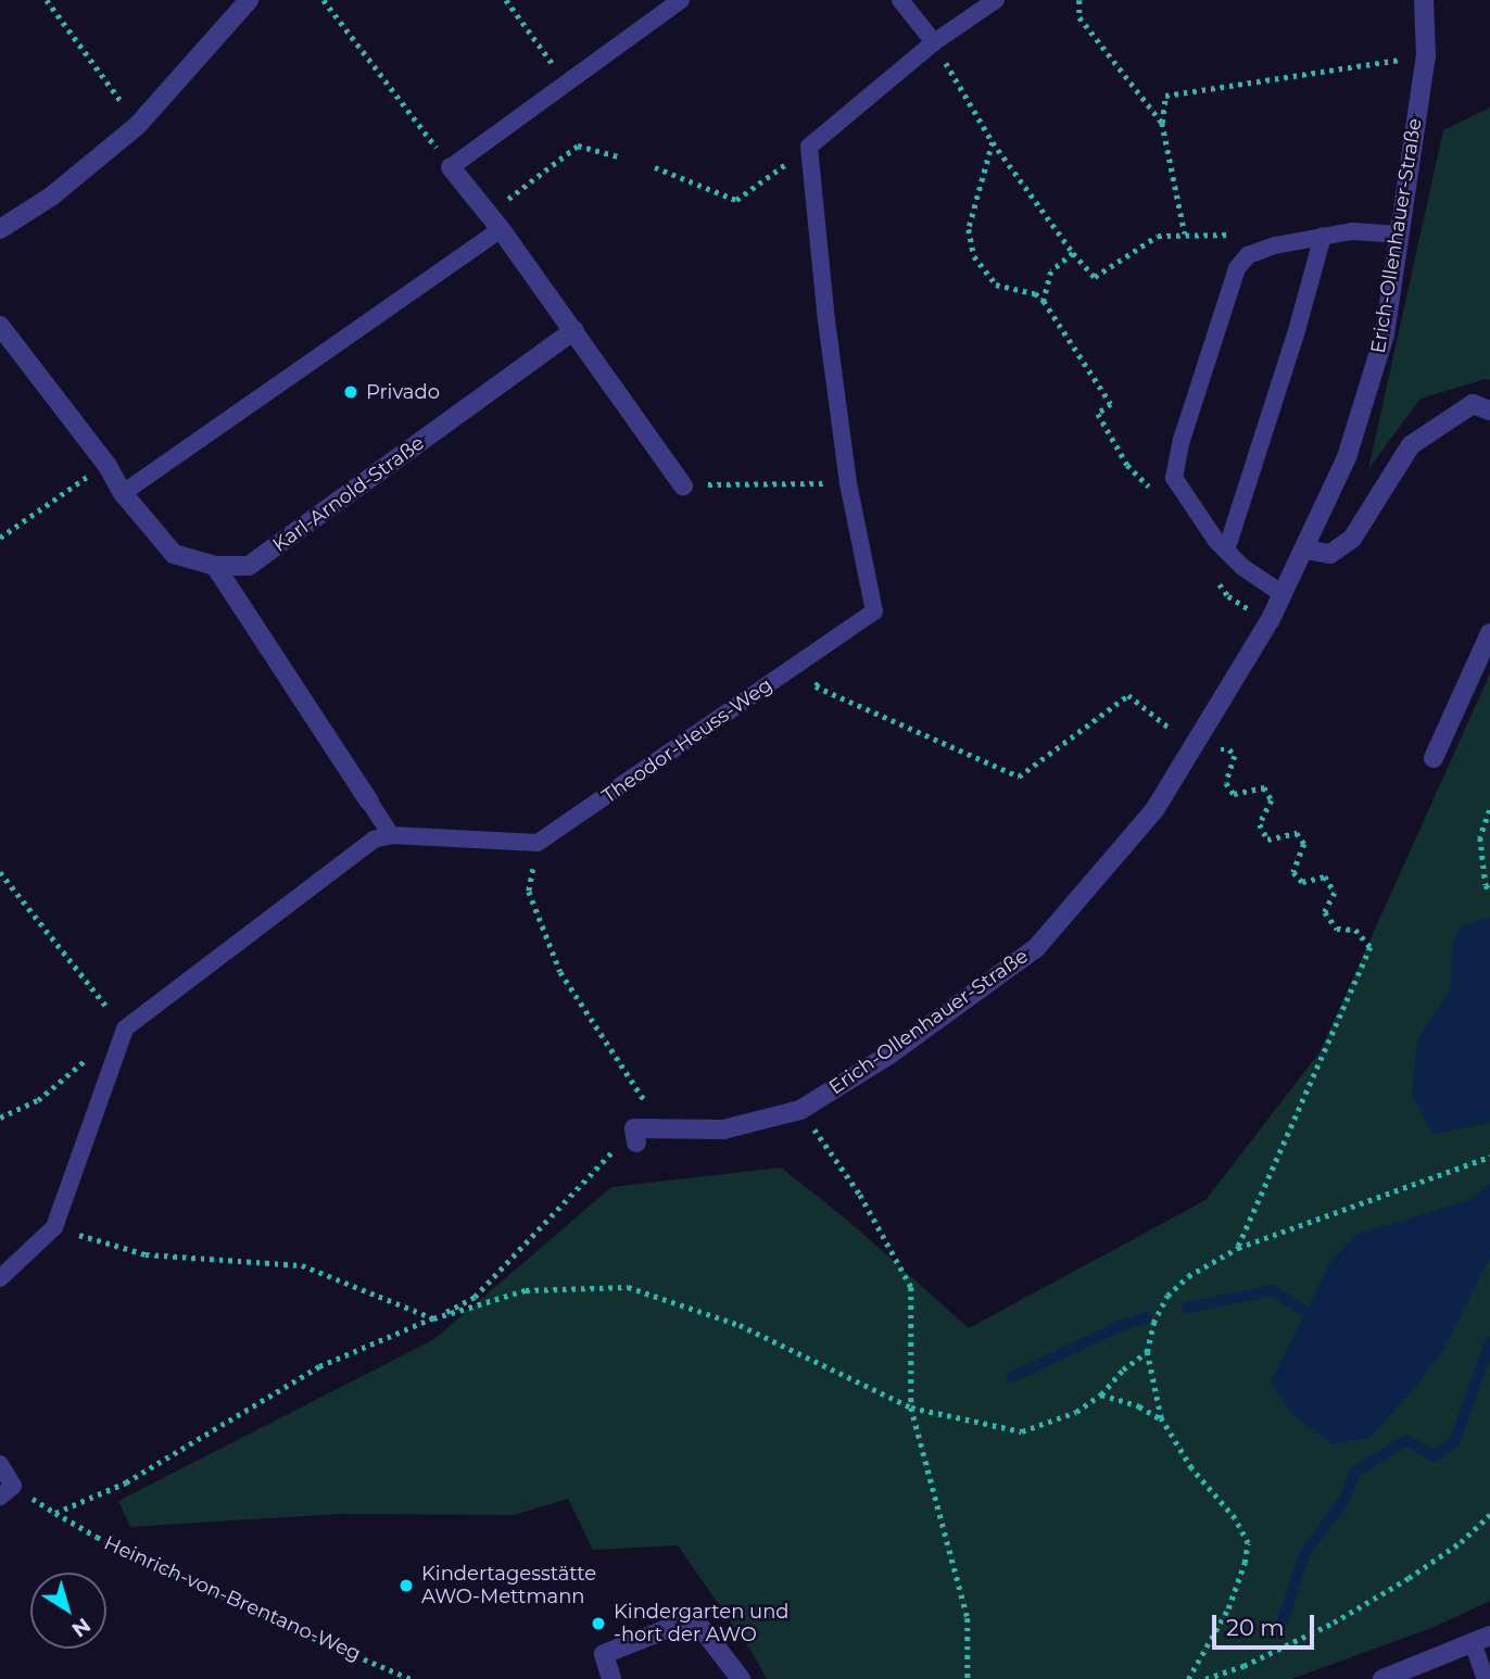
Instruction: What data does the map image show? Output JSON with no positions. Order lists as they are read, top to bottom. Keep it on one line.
{"streets":{"street":["Erich-Ollenhauer-Straße","Karl-Arnold-Straße"],"lane":["Theodor-Heuss-Weg"],"path":["Heinrich-von-Brentano-Weg"]},"places":["Privado","Kindertagesstätte AWO-Mettmann","Kindergarten und -hort der AWO"],"scale_bar":"20 m","north":"bottom right"}
